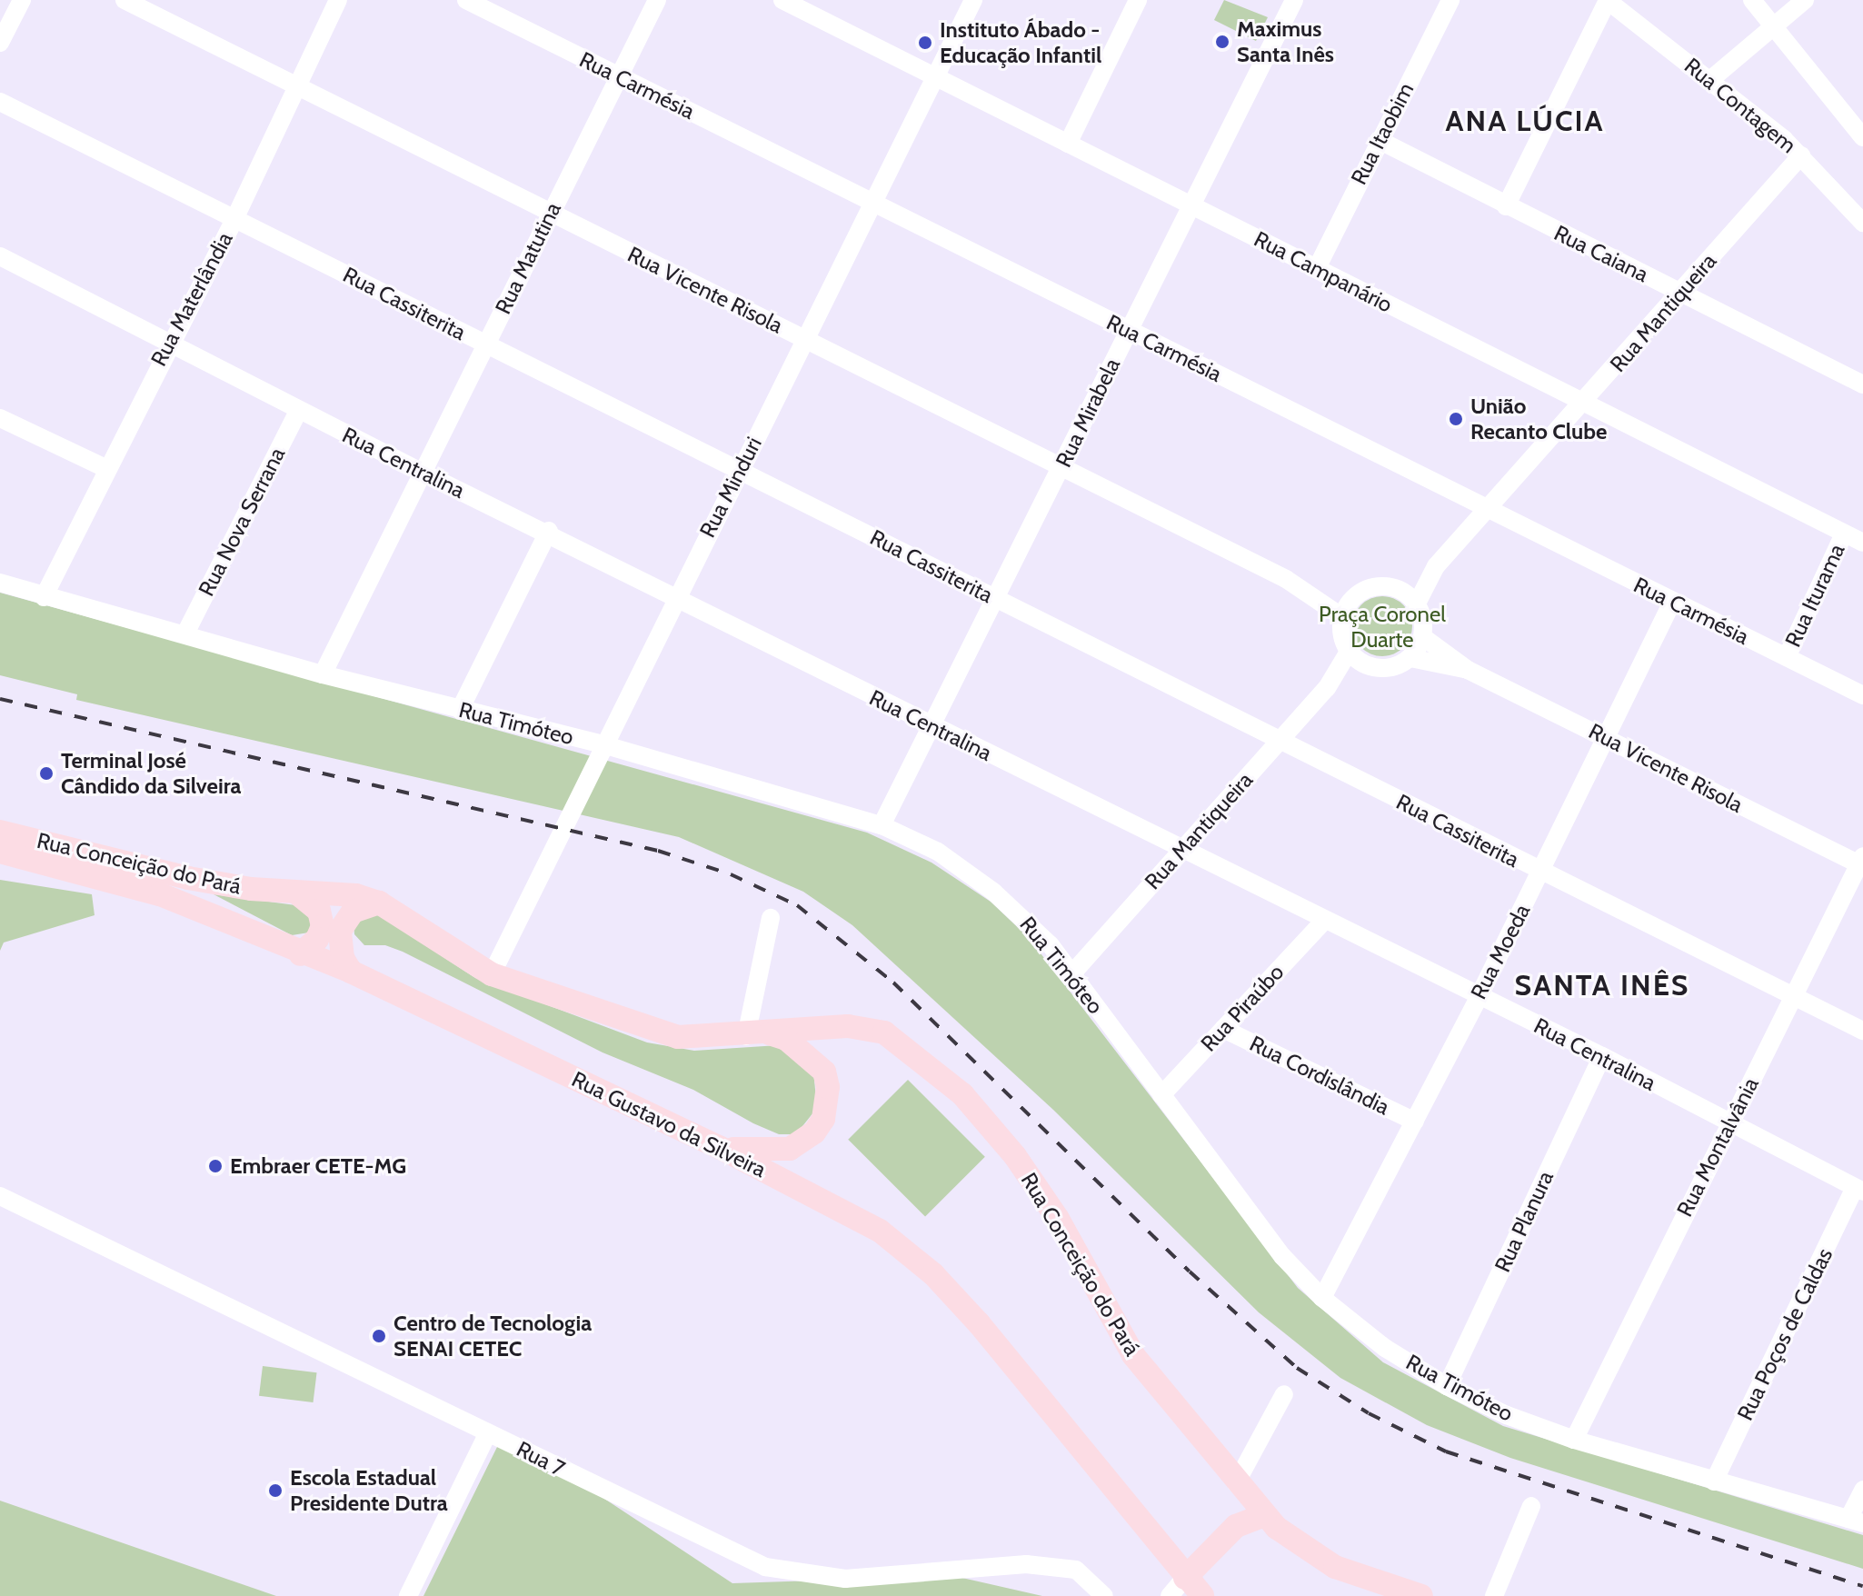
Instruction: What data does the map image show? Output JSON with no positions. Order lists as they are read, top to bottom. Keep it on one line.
{"streets":{"main road":["Rua Conceição do Pará","Rua Gustavo da Silveira"],"street":["Rua Carmésia","Rua Contagem","Rua Itaobim","Rua Caiana","Rua Matutina","Rua Campanário","Rua Vicente Risola","Rua Materlândia","Rua Cassiterita","Rua Mantiqueira","Rua Mirabela","Rua Centralina","Rua Minduri","Rua Nova Serrana","Rua Iturama","Rua Timóteo","Rua Moeda","Rua Piraúbo","Rua Cordislândia","Rua Montalvânia","Rua Planura","Rua Poços de Caldas","Rua 7"]},"crossings":[["Rua Carmésia","Rua Matutina"],["Rua Carmésia","Rua Mantiqueira"],["Rua Carmésia","Rua Mirabela"],["Rua Carmésia","Rua Minduri"],["Rua Carmésia","Rua Iturama"],["Rua Carmésia","Rua Moeda"],["Rua Contagem","Rua Mantiqueira"],["Rua Itaobim","Rua Caiana"],["Rua Itaobim","Rua Campanário"],["Rua Caiana","Rua Mantiqueira"],["Rua Matutina","Rua Vicente Risola"],["Rua Matutina","Rua Cassiterita"],["Rua Matutina","Rua Centralina"],["Rua Matutina","Rua Timóteo"],["Rua Campanário","Rua Mantiqueira"],["Rua Campanário","Rua Mirabela"],["Rua Campanário","Rua Minduri"],["Rua Campanário","Rua Iturama"],["Rua Vicente Risola","Rua Materlândia"],["Rua Vicente Risola","Rua Mantiqueira"],["Rua Vicente Risola","Rua Mirabela"],["Rua Vicente Risola","Rua Minduri"],["Rua Vicente Risola","Rua Moeda"],["Rua Vicente Risola","Rua Montalvânia"],["Rua Materlândia","Rua Cassiterita"],["Rua Materlândia","Rua Centralina"],["Rua Materlândia","Rua Timóteo"],["Rua Cassiterita","Rua Mantiqueira"],["Rua Cassiterita","Rua Mirabela"],["Rua Cassiterita","Rua Minduri"],["Rua Cassiterita","Rua Moeda"],["Rua Cassiterita","Rua Montalvânia"],["Rua Mantiqueira","Rua Centralina"],["Rua Mantiqueira","Rua Timóteo"],["Rua Mirabela","Rua Centralina"],["Rua Mirabela","Rua Timóteo"],["Rua Centralina","Rua Minduri"],["Rua Centralina","Rua Nova Serrana"],["Rua Centralina","Rua Moeda"],["Rua Centralina","Rua Piraúbo"],["Rua Centralina","Rua Montalvânia"],["Rua Centralina","Rua Planura"],["Rua Centralina","Rua Poços de Caldas"],["Rua Minduri","Rua Timóteo"],["Rua Minduri","Rua Conceição do Pará"],["Rua Nova Serrana","Rua Timóteo"],["Rua Timóteo","Rua Moeda"],["Rua Timóteo","Rua Piraúbo"],["Rua Timóteo","Rua Montalvânia"],["Rua Timóteo","Rua Planura"],["Rua Timóteo","Rua Poços de Caldas"],["Rua Moeda","Rua Cordislândia"],["Rua Piraúbo","Rua Cordislândia"]],"districts":["ANA LÚCIA","SANTA INÊS"],"parks":["Praça Coronel Duarte"],"places":["Maximus Santa Inês","Instituto Ábado - Educação Infantil","União Recanto Clube","Terminal José Cândido da Silveira","Embraer CETE-MG","Centro de Tecnologia SENAI CETEC","Escola Estadual Presidente Dutra"]}
